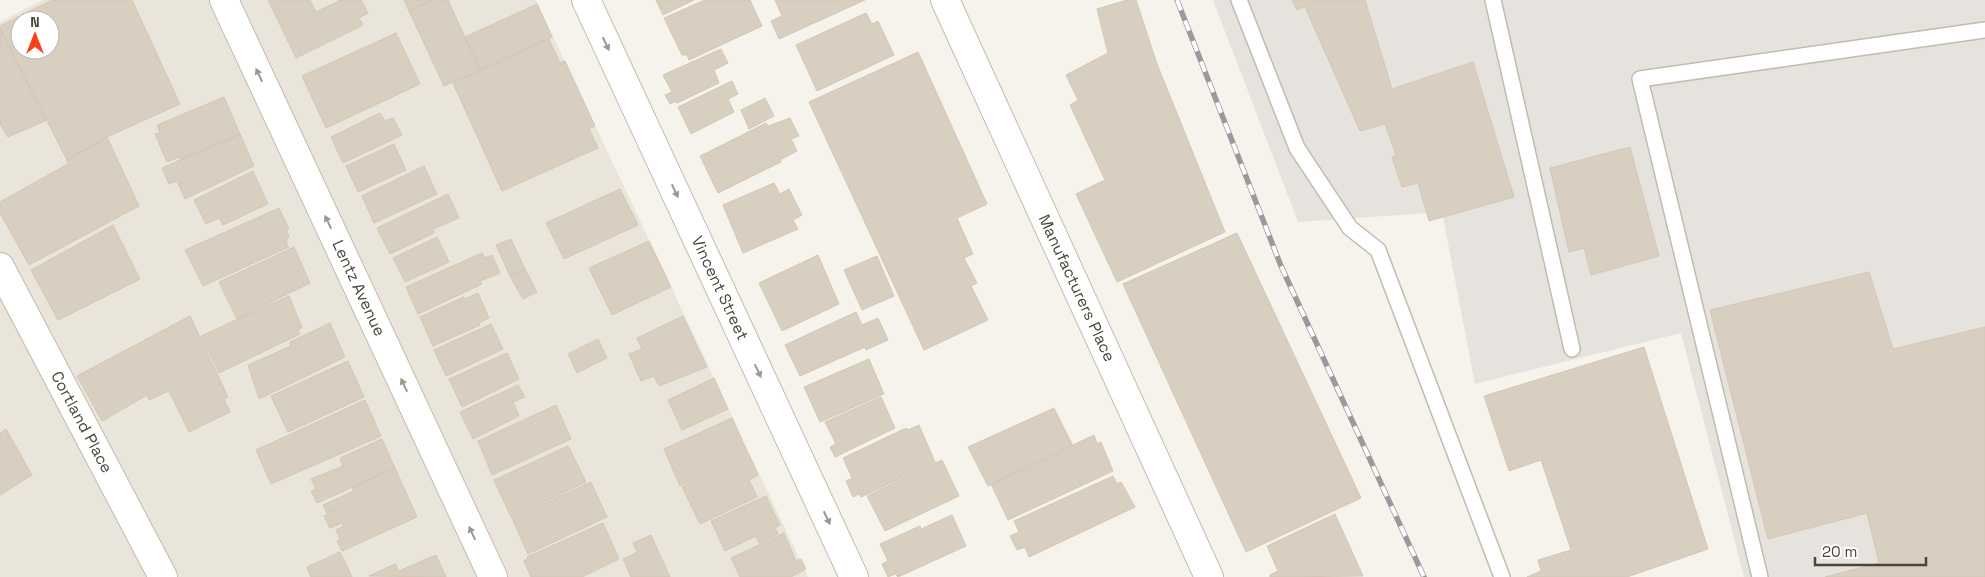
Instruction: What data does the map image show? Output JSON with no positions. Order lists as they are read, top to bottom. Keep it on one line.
{"streets":{"street":["Lentz Avenue","Vincent Street","Manufacturers Place","Cortland Place"]},"one_way":["Lentz Avenue","Vincent Street"],"scale_bar":"20 m","north":"top"}
